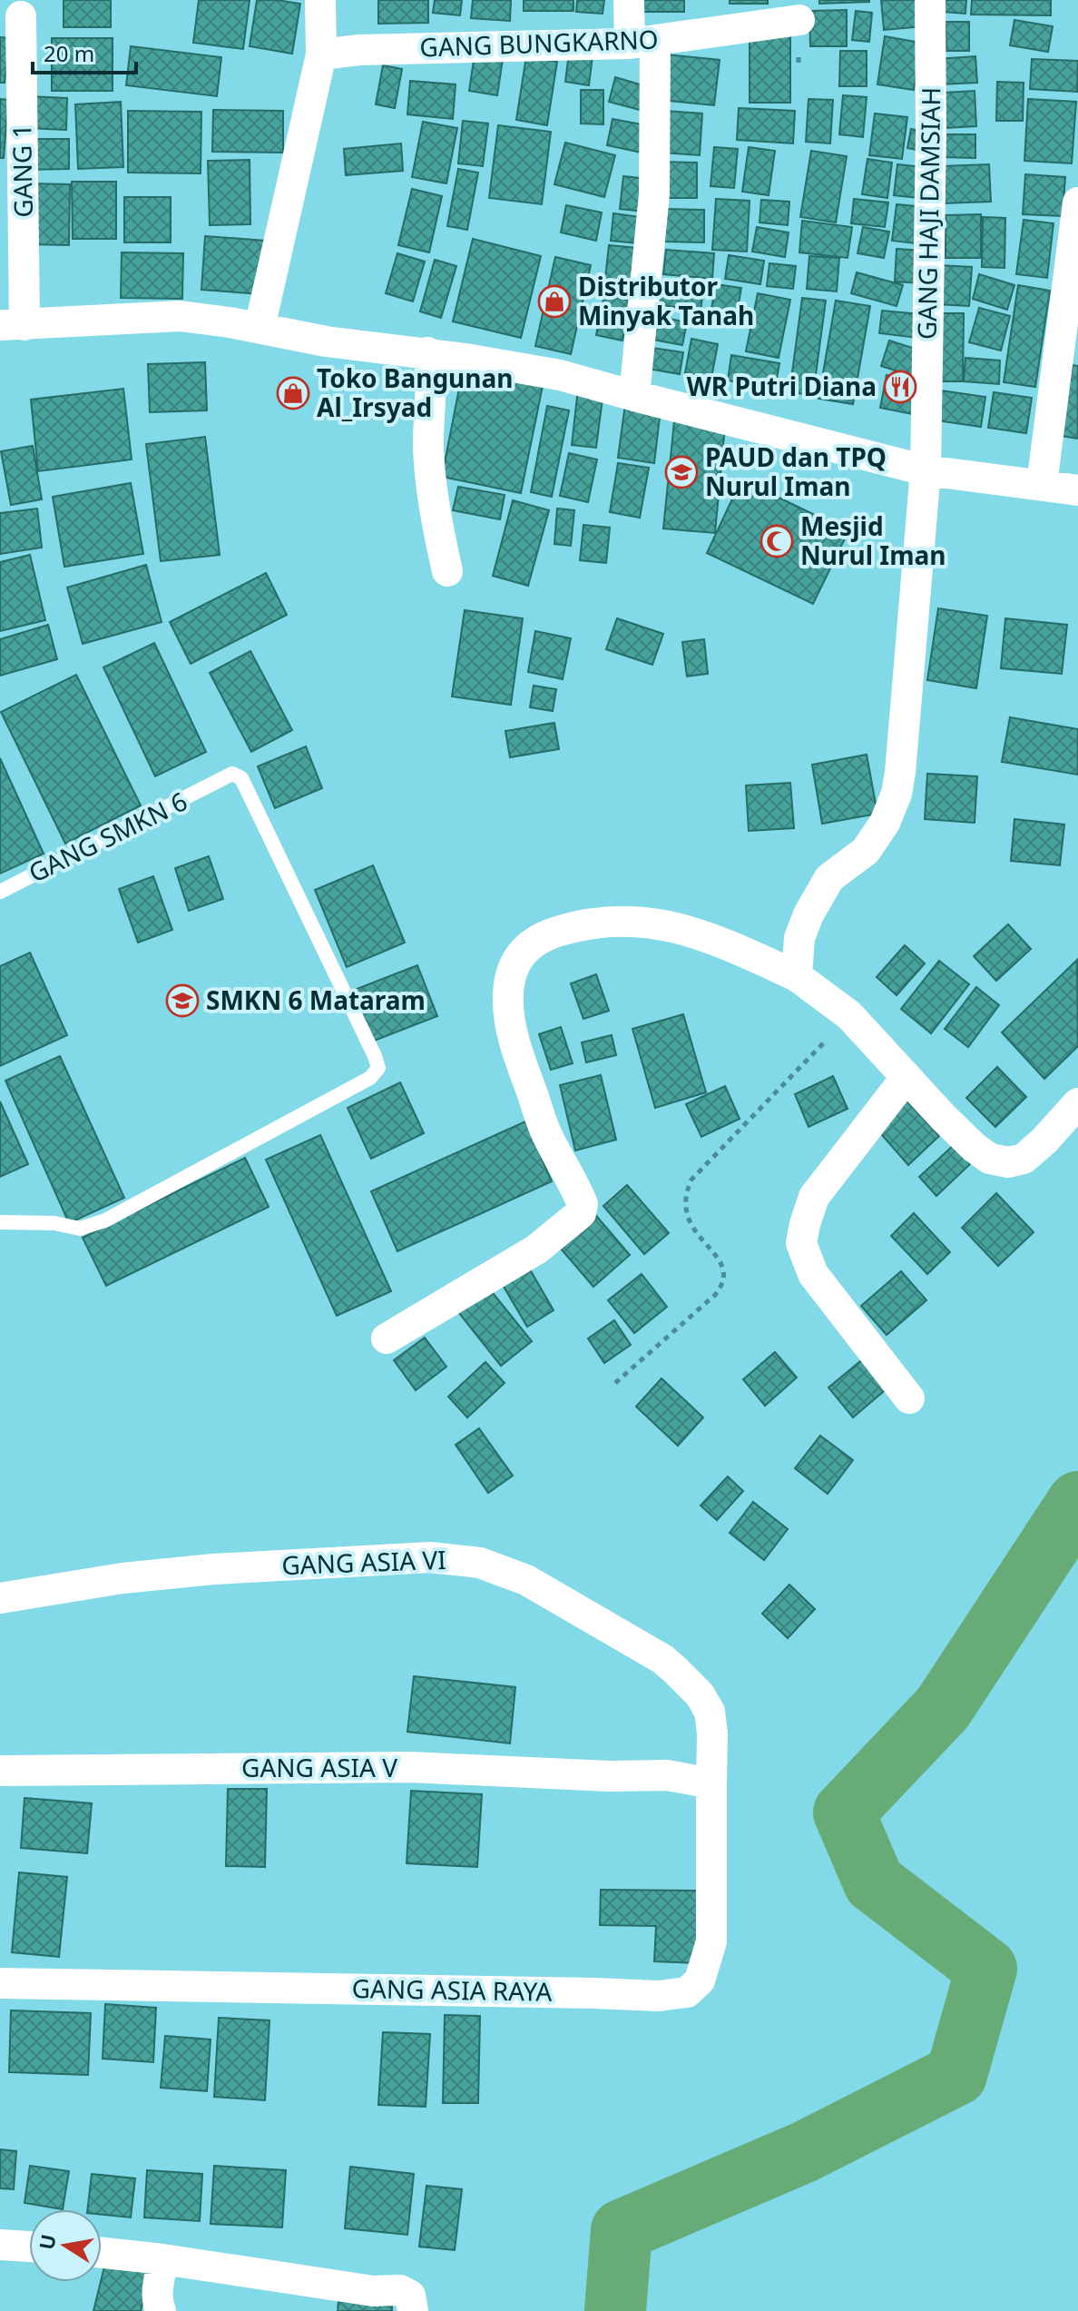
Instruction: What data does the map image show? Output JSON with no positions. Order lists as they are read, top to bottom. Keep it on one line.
{"streets":{"street":["GANG BUNGKARNO","GANG 1","GANG HAJI DAMSIAH","GANG ASIA VI","GANG ASIA V","GANG ASIA RAYA"],"lane":["GANG SMKN 6"]},"crossings":[["GANG ASIA VI","GANG ASIA V"],["GANG ASIA VI","GANG ASIA RAYA"],["GANG ASIA V","GANG ASIA RAYA"]],"places":{"shop":["Distributor Minyak Tanah","Toko Bangunan Al_Irsyad"],"restaurant":["WR Putri Diana"],"school or university":["PAUD dan TPQ Nurul Iman","SMKN 6 Mataram"],"mosque":["Mesjid Nurul Iman"]},"scale_bar":"20 m","north":"left"}
